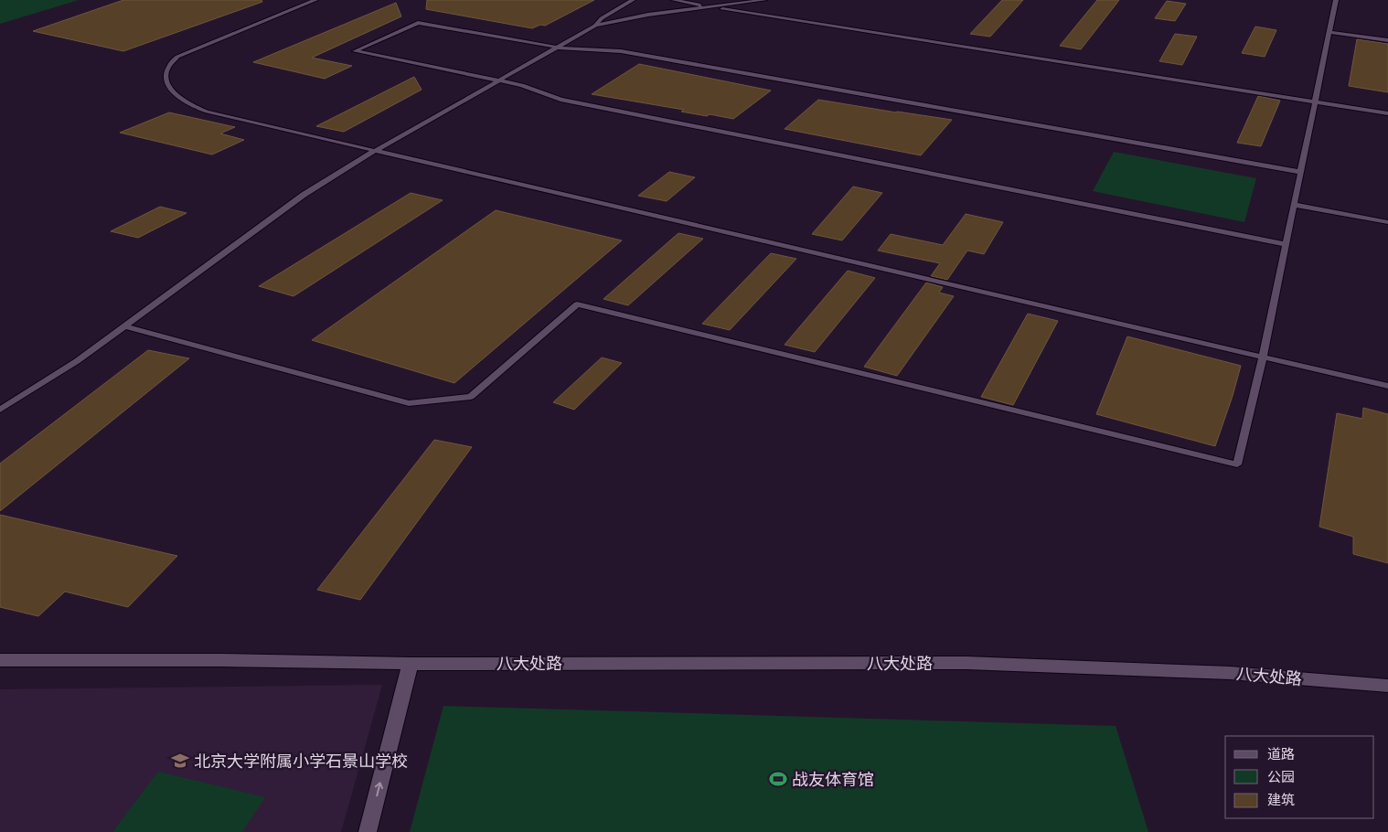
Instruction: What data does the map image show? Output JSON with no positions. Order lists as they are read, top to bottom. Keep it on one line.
{"streets":{"street":["八大处路"]},"places":{"school or university":["北京大学附属小学石景山学校"],"sports":["战友体育馆"]},"legend":["道路","公园","建筑"]}
